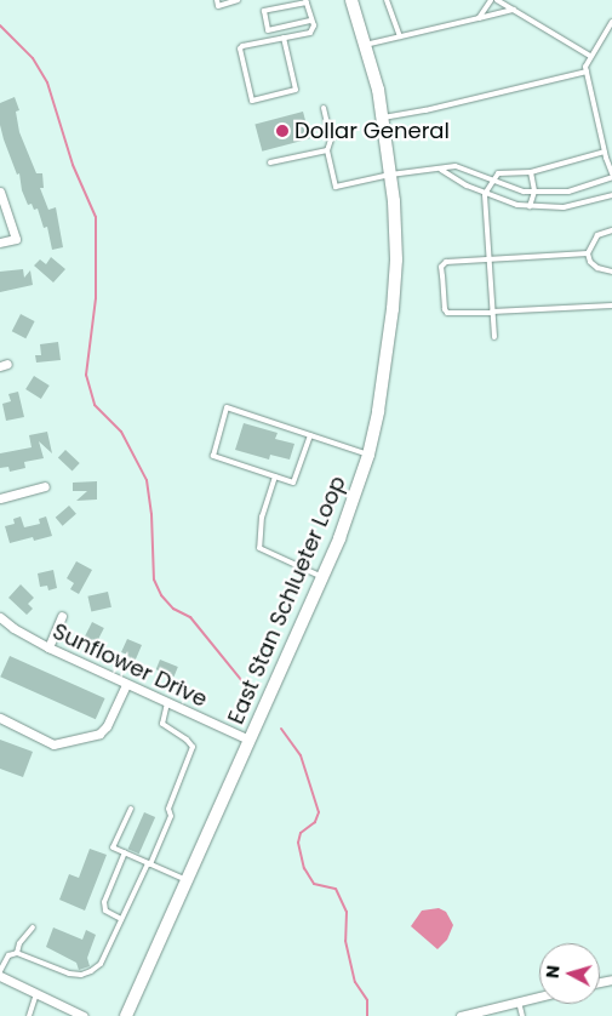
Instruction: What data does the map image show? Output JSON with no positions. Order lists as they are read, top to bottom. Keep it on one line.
{"streets":{"main road":["East Stan Schlueter Loop"],"street":["Sunflower Drive"]},"crossings":[["East Stan Schlueter Loop","Sunflower Drive"]],"places":["Dollar General"],"north":"left"}
